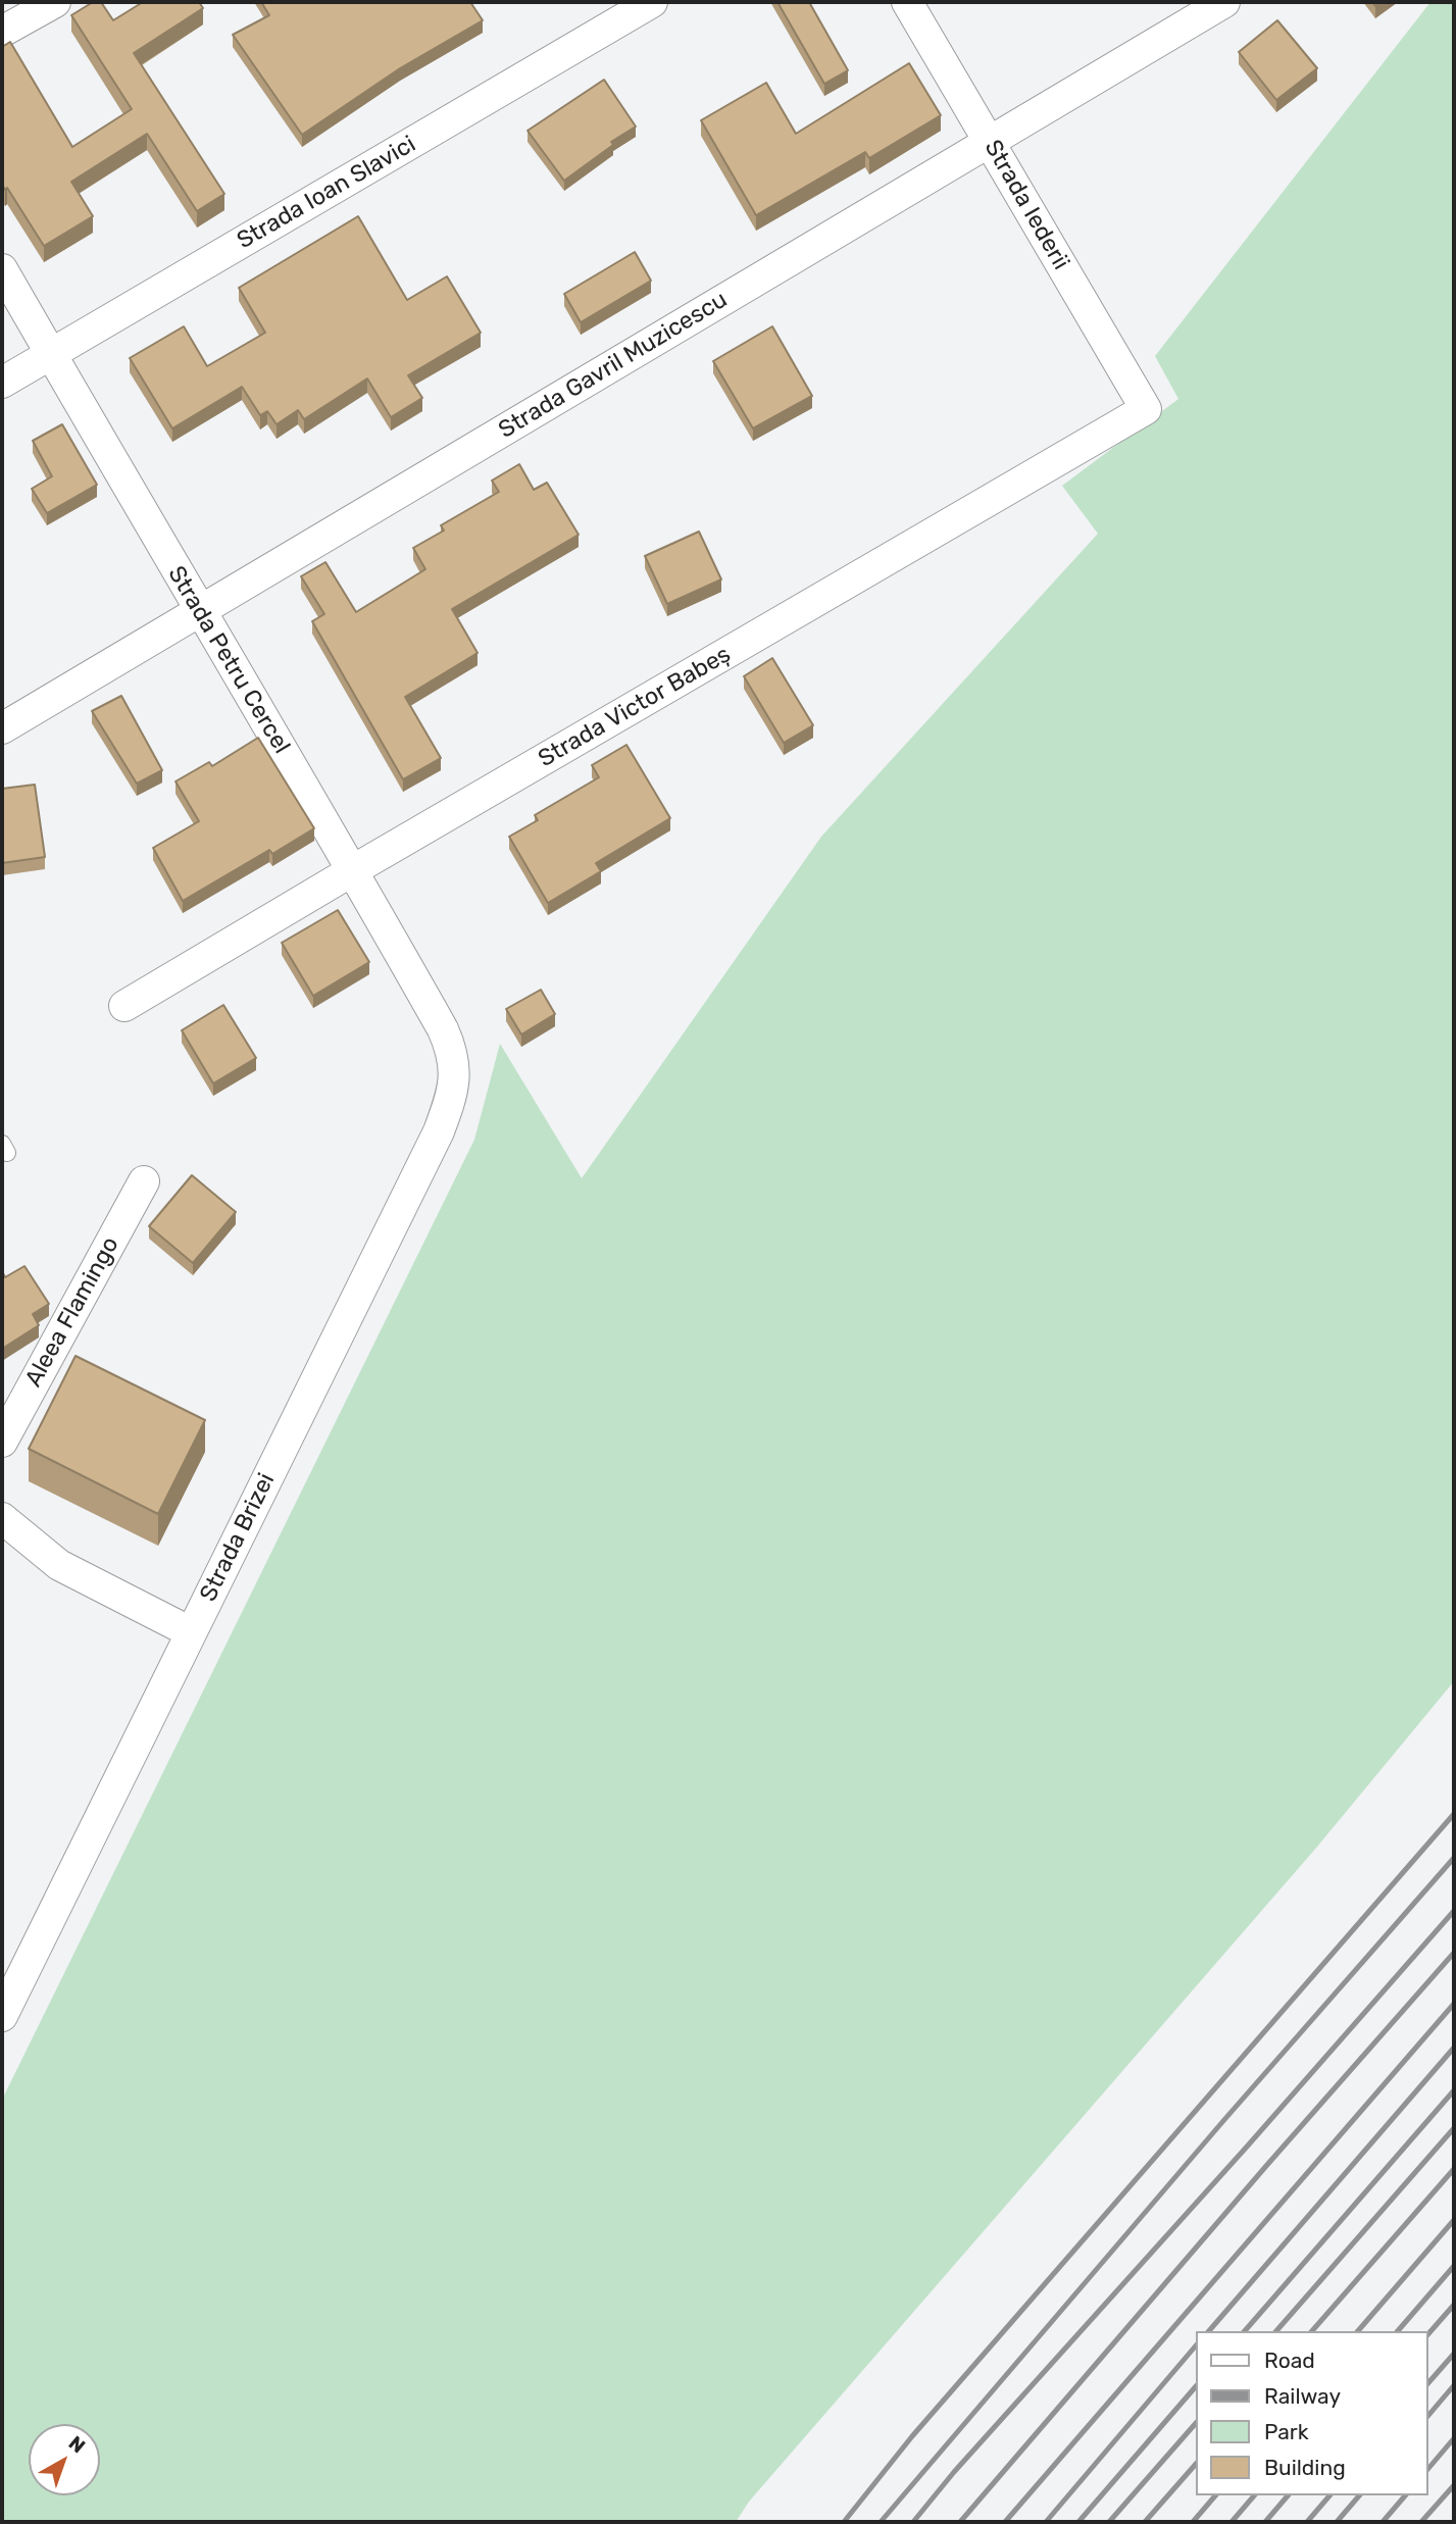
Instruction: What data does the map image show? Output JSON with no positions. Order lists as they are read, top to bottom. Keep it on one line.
{"streets":{"street":["Strada Ioan Slavici","Strada Iederii","Strada Gavril Muzicescu","Strada Petru Cercel","Strada Victor Babeș","Aleea Flamingo","Strada Brizei"]},"crossings":[["Strada Ioan Slavici","Strada Petru Cercel"],["Strada Iederii","Strada Gavril Muzicescu"],["Strada Iederii","Strada Victor Babeș"],["Strada Gavril Muzicescu","Strada Petru Cercel"],["Strada Petru Cercel","Strada Victor Babeș"],["Strada Petru Cercel","Strada Brizei"]],"legend":["Road","Railway","Park","Building"],"north":"top right"}
